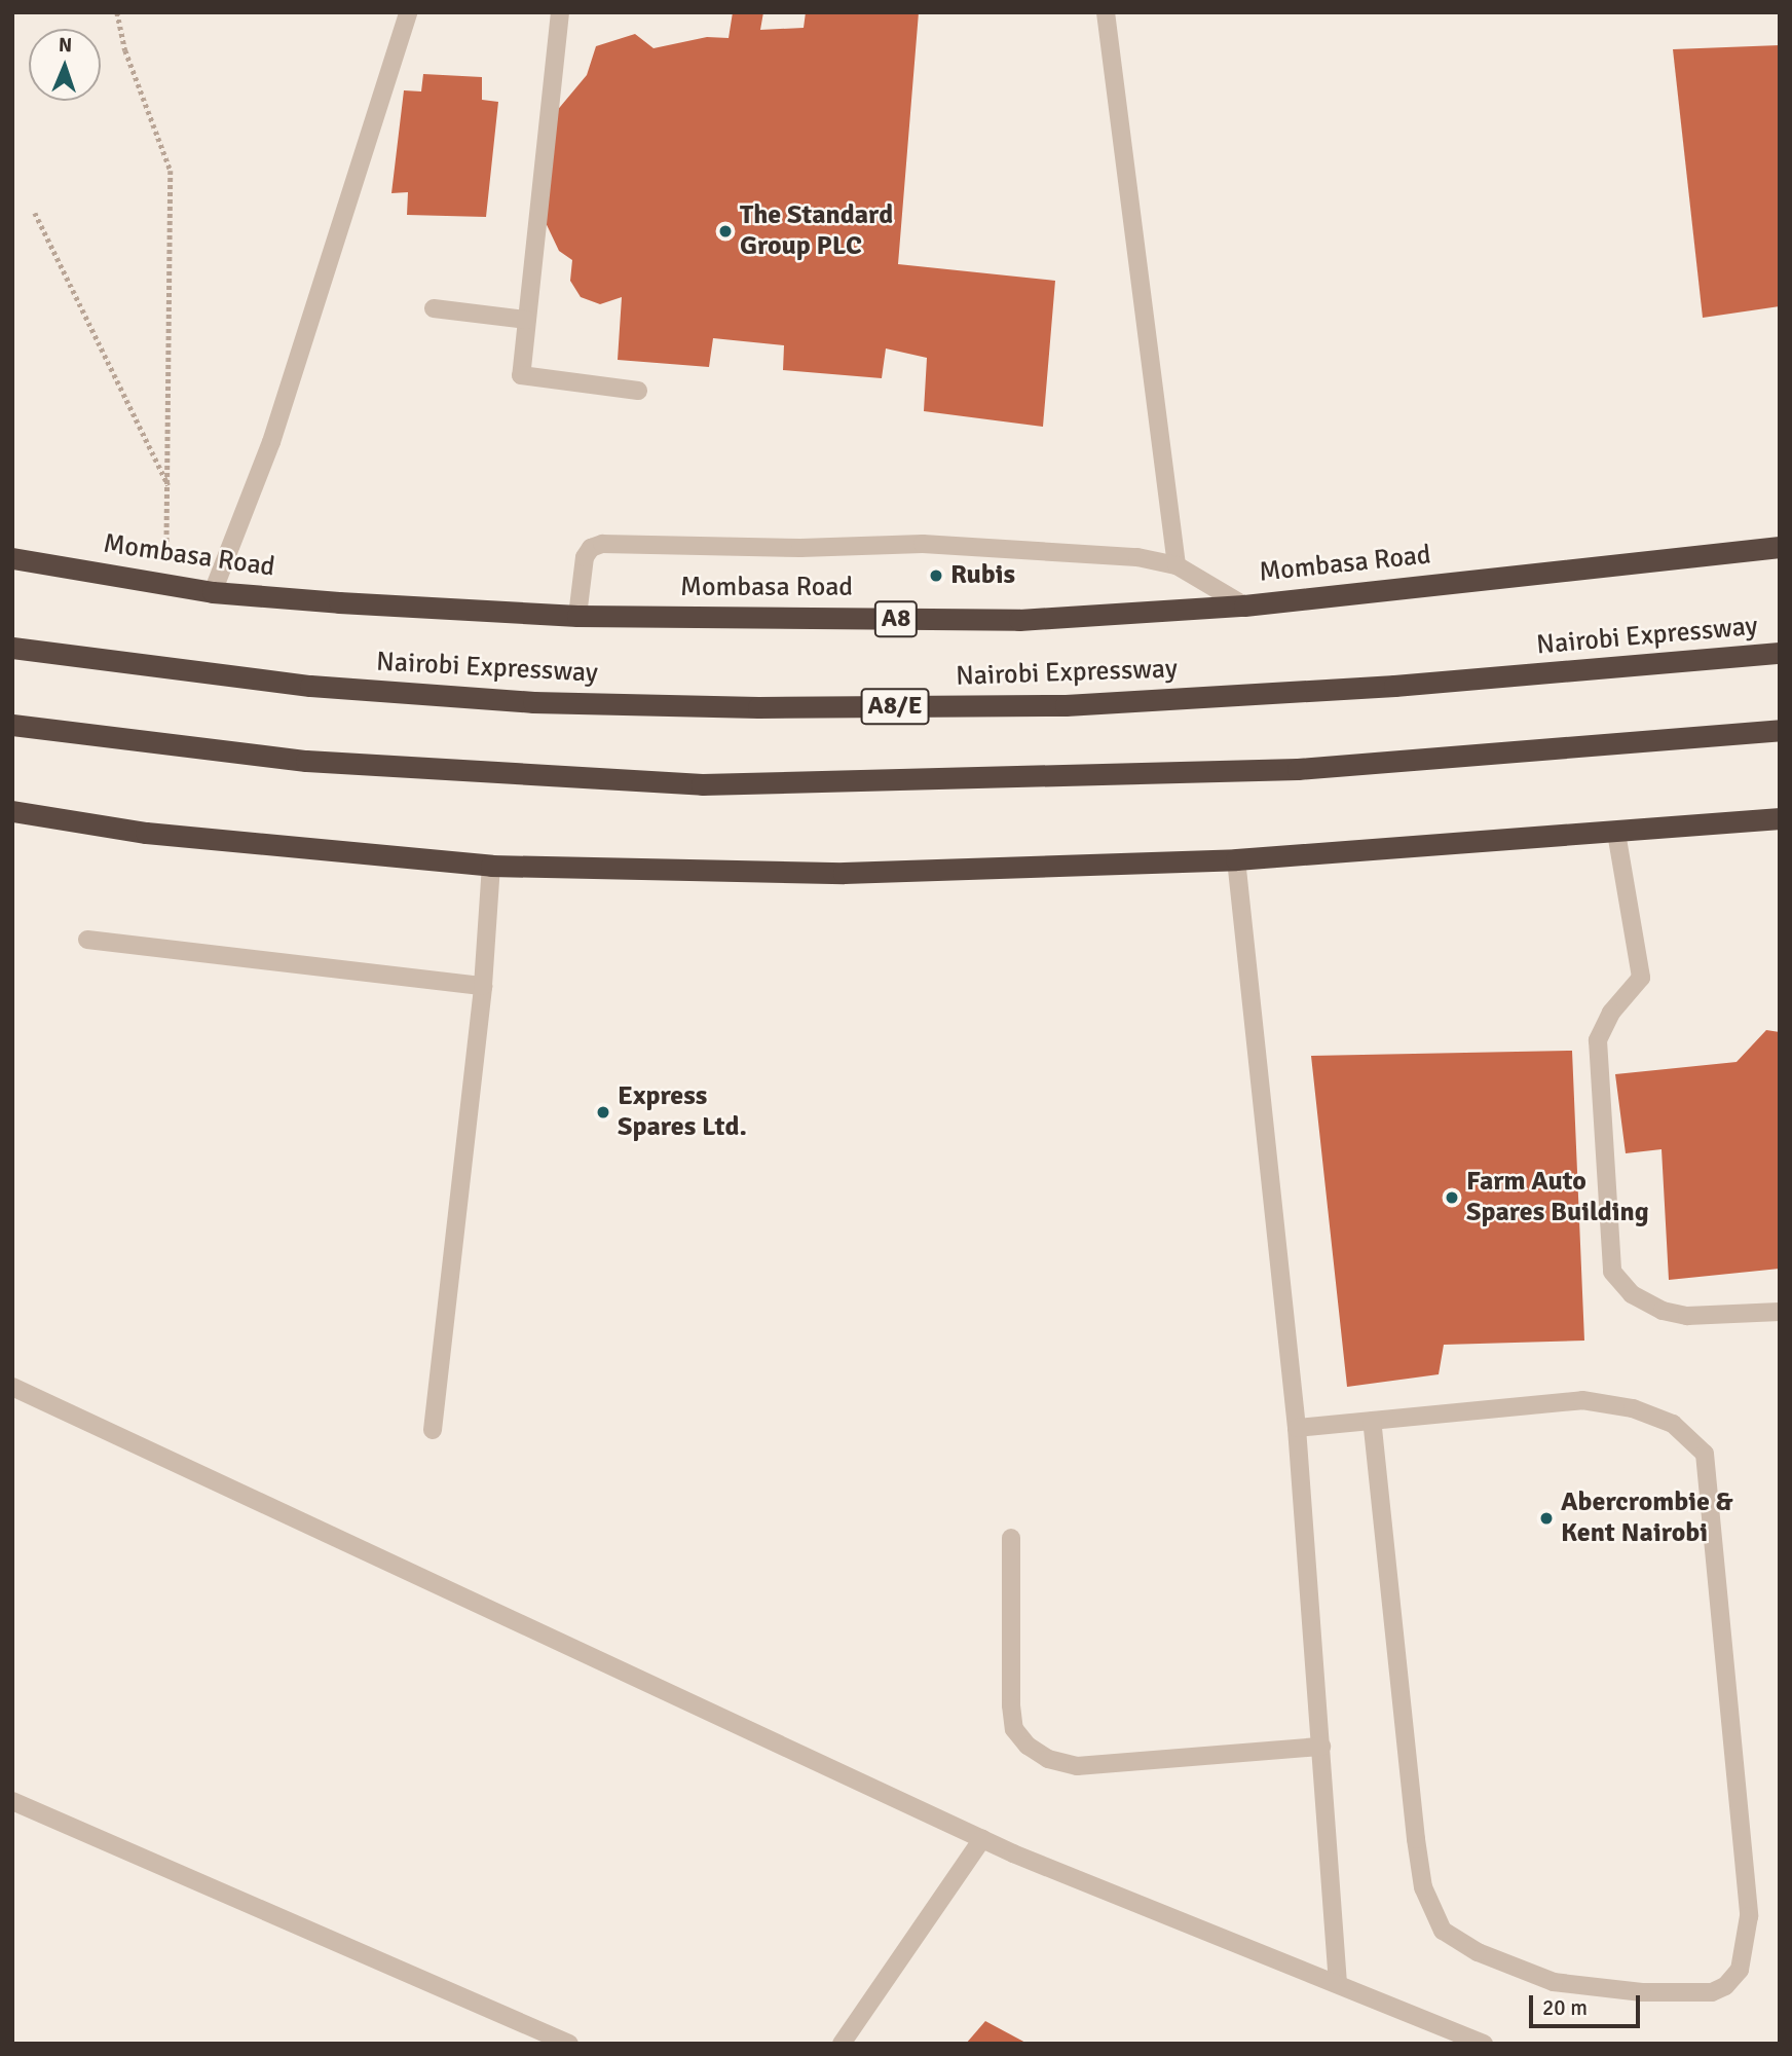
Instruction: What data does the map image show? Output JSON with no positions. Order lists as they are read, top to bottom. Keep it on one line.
{"streets":{"highway":["Mombasa Road","A8","Nairobi Expressway","A8/E"]},"places":["The Standard Group PLC","Rubis","Express Spares Ltd.","Farm Auto Spares Building","Abercrombie & Kent Nairobi"],"scale_bar":"20 m","north":"top"}
